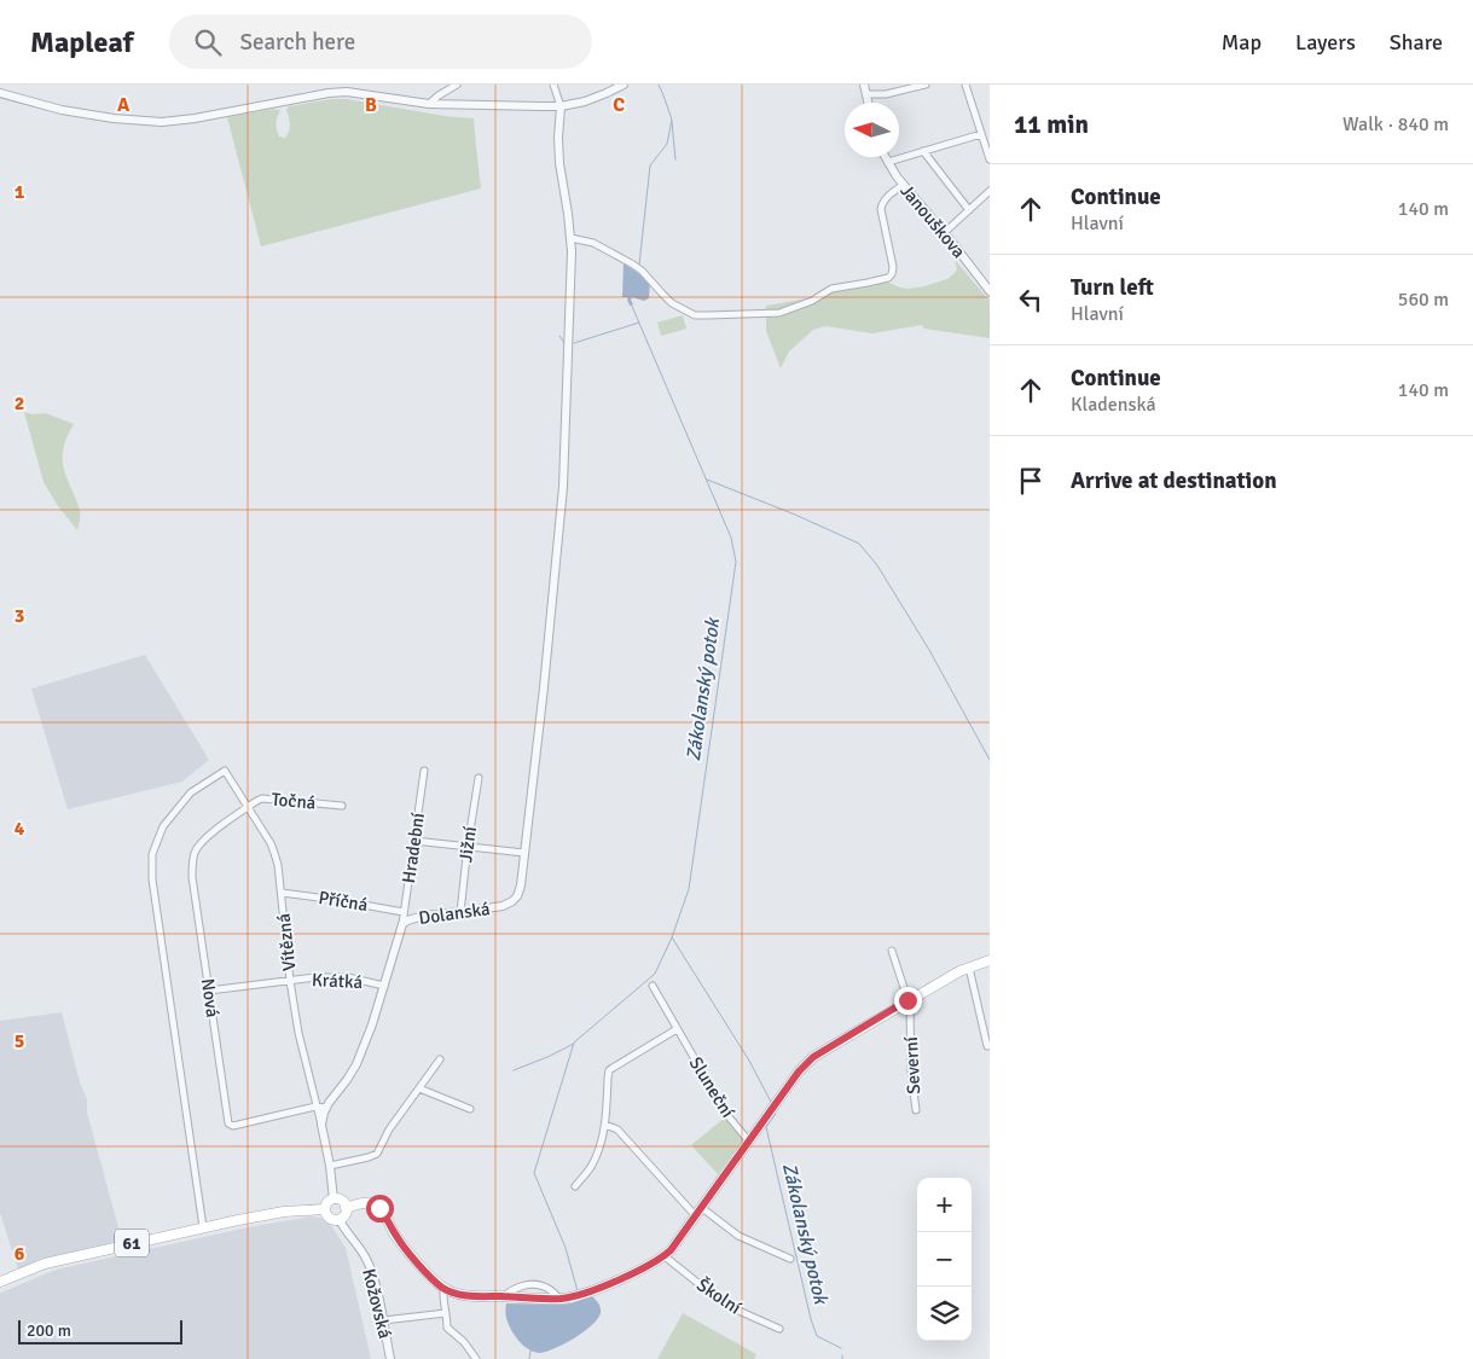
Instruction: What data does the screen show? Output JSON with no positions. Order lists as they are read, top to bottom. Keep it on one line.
{"streets":{"main road":["61"],"street":["Janouškova","Točná","Jižní","Hradební","Příčná","Dolanská","Vítězná","Krátká","Nová","Severní","Sluneční","Školní","Kožovská"]},"crossings":[["Točná","Vítězná"],["Točná","Nová"],["Jižní","Dolanská"],["Hradební","Příčná"],["Hradební","Dolanská"],["Příčná","Vítězná"],["Dolanská","Vítězná"],["Dolanská","Krátká"],["Dolanská","61"],["Dolanská","Kožovská"],["Vítězná","Krátká"],["Vítězná","Nová"],["Vítězná","61"],["Krátká","Nová"],["61","Kožovská"]],"water":["Zákolanský potok"],"scale_bar":"200 m","north":"left","page":{"header":"Mapleaf","search":"Search here","nav":["Map","Layers","Share"],"heading":["11 min","Walk · 840 m"],"list":[["Continue","Hlavní","140 m"],["Turn left","Hlavní","560 m"],["Continue","Kladenská","140 m"],"Arrive at destination"],"map_buttons":["+","−"],"scale":"200 m"},"grid":{"columns":["A","B","C"],"rows":["1","2","3","4","5","6"]}}
